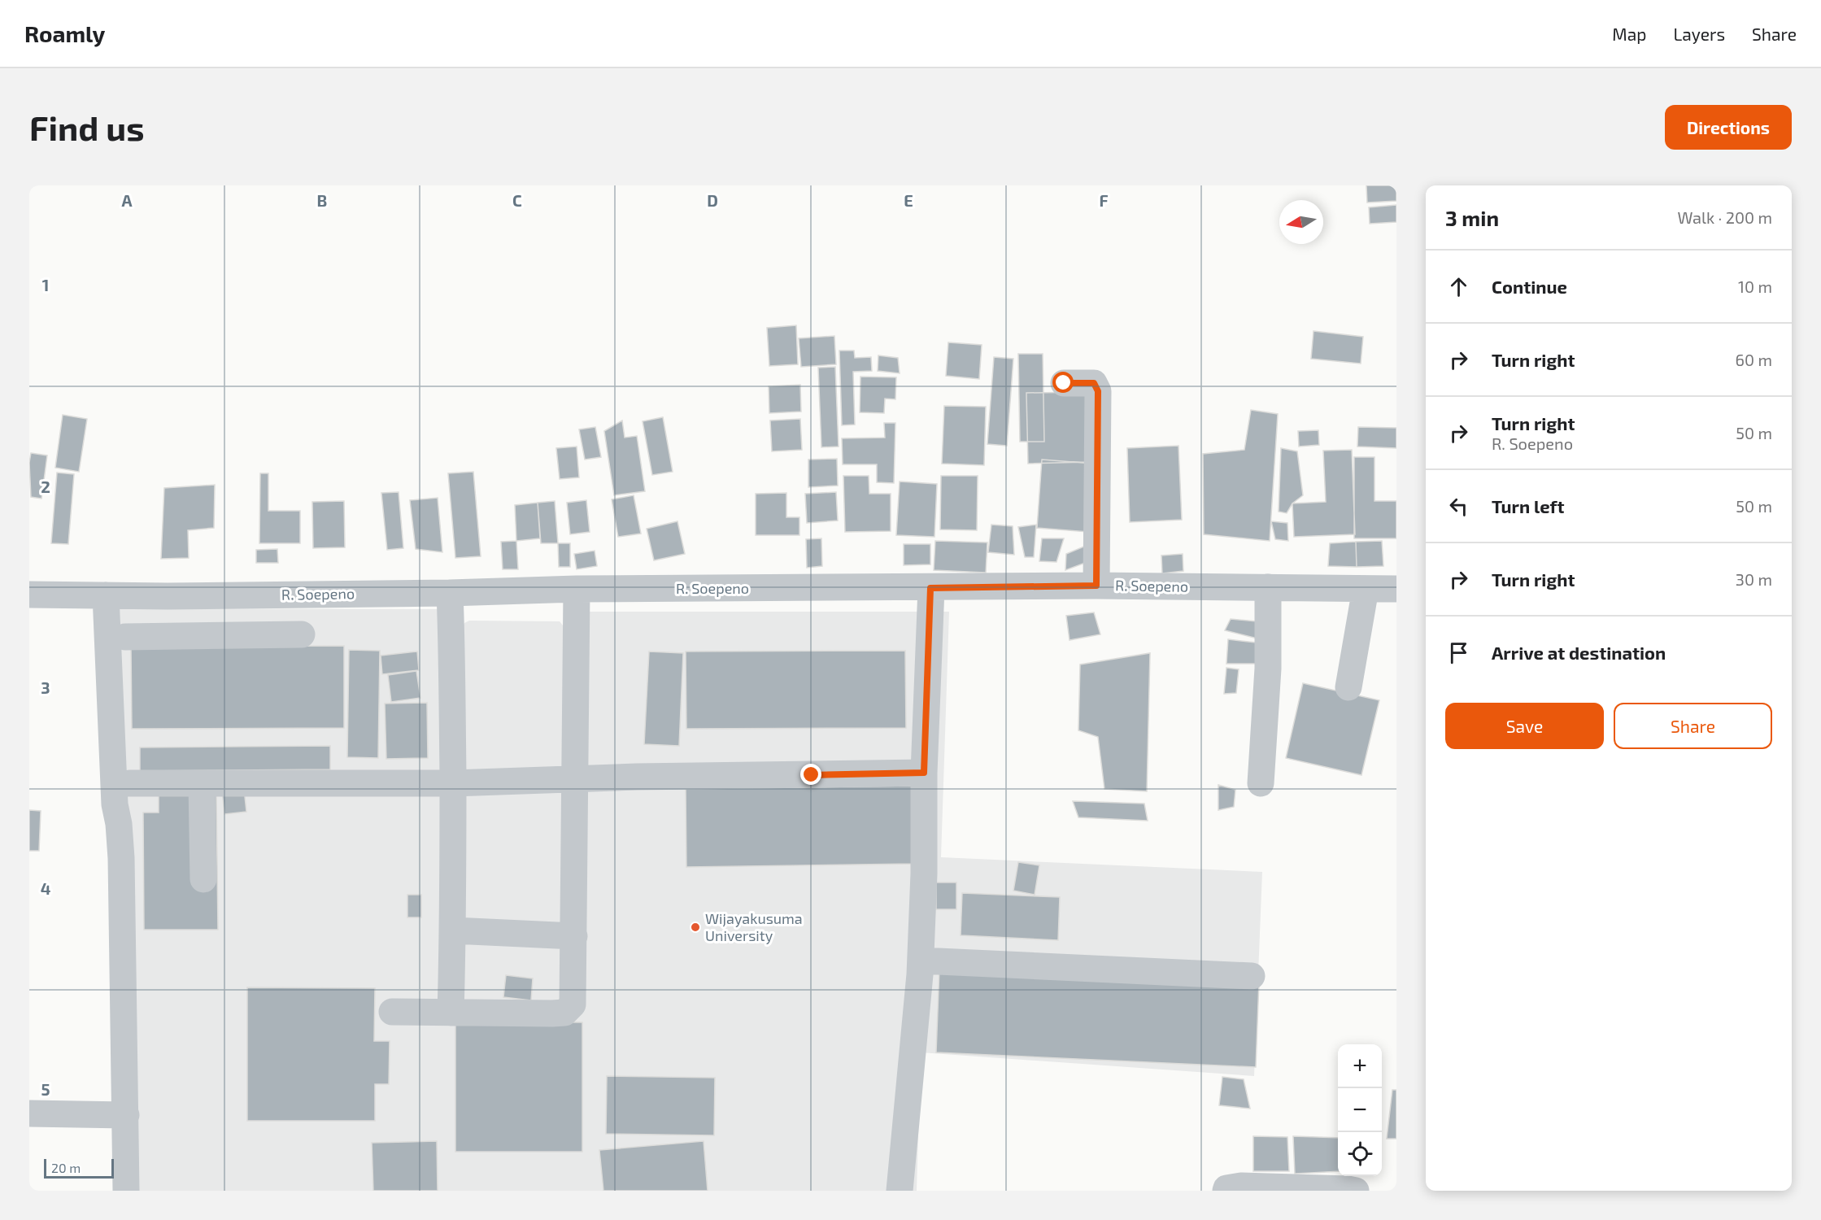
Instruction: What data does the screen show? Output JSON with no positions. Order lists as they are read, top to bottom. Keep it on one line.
{"streets":{"street":["R. Soepeno"]},"places":["Wijayakusuma University"],"scale_bar":"20 m","north":"left","page":{"header":"Roamly","nav":["Map","Layers","Share"],"buttons":["Directions",["Save","Share"]],"title":"Find us","heading":["3 min","Walk · 200 m"],"list":[["Continue","10 m"],["Turn right","60 m"],["Turn right","R. Soepeno","50 m"],["Turn left","50 m"],["Turn right","30 m"],"Arrive at destination"],"map_buttons":["+","−"],"scale":"20 m"},"grid":{"columns":["A","B","C","D","E","F"],"rows":["1","2","3","4","5"]}}
